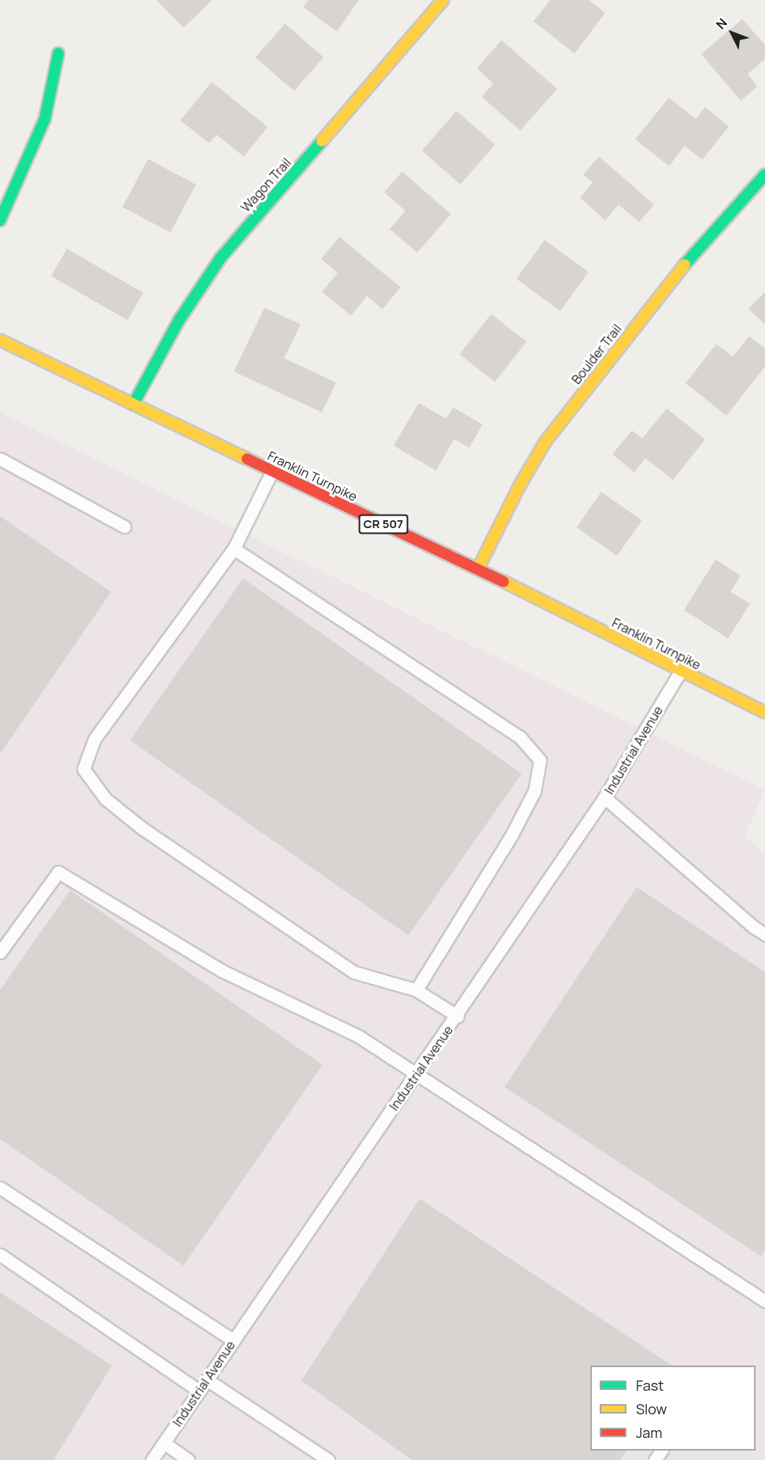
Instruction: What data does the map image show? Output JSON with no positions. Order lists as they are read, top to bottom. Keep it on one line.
{"streets":{"street":["Wagon Trail","Boulder Trail","Franklin Turnpike","CR 507"],"lane":["Industrial Avenue"]},"crossings":[["Wagon Trail","Franklin Turnpike"],["Boulder Trail","Franklin Turnpike"],["Franklin Turnpike","Industrial Avenue"]],"legend":["Fast","Slow","Jam"],"north":"top left"}
